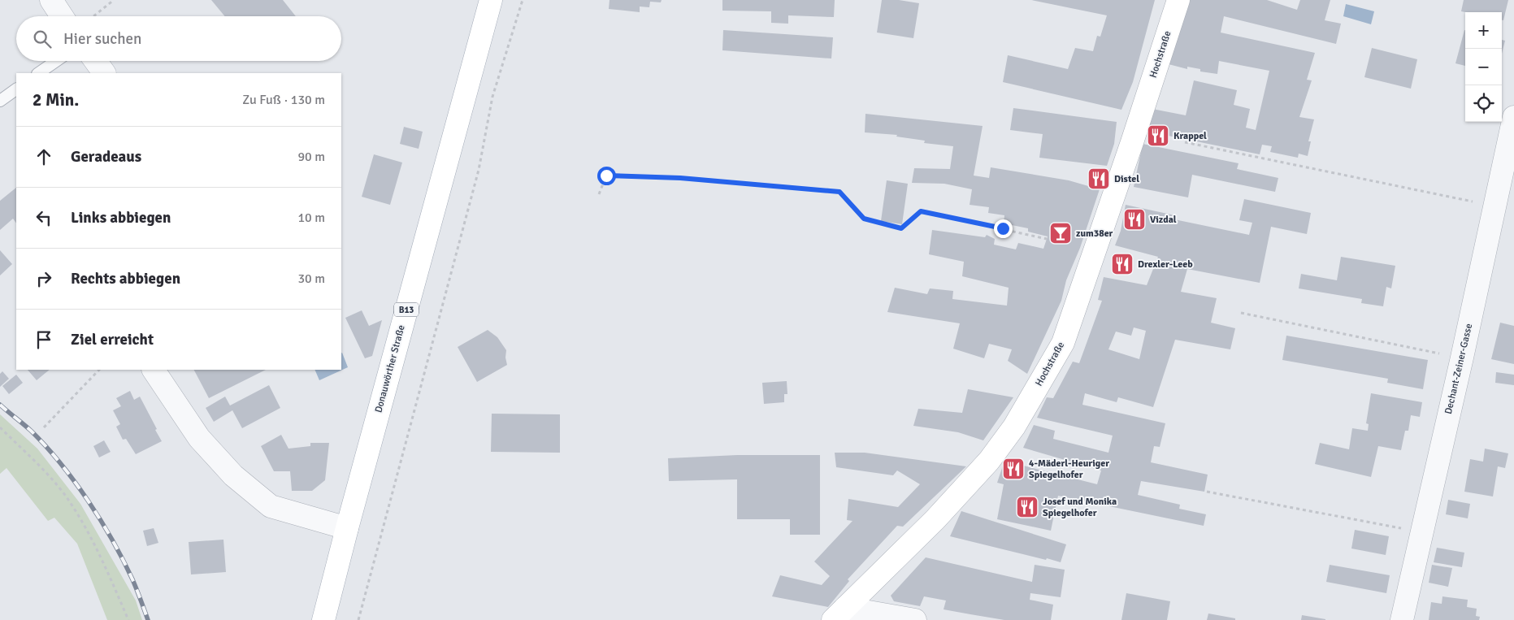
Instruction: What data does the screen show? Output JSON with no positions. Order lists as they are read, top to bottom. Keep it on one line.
{"streets":{"main road":["Hochstraße","B13","Donauwörther Straße"],"street":["Dechant-Zeiner-Gasse"]},"places":{"restaurant":["Krappel","Distel","Vizdal","Drexler-Leeb","4-Mäderl-Heuriger Spiegelhofer","Josef und Monika Spiegelhofer"],"bar":["zum38er"]},"page":{"map_buttons":["+","−"],"search":"Hier suchen","heading":["2 Min.","Zu Fuß · 130 m"],"list":[["Geradeaus","90 m"],["Links abbiegen","10 m"],["Rechts abbiegen","30 m"],"Ziel erreicht"]}}
